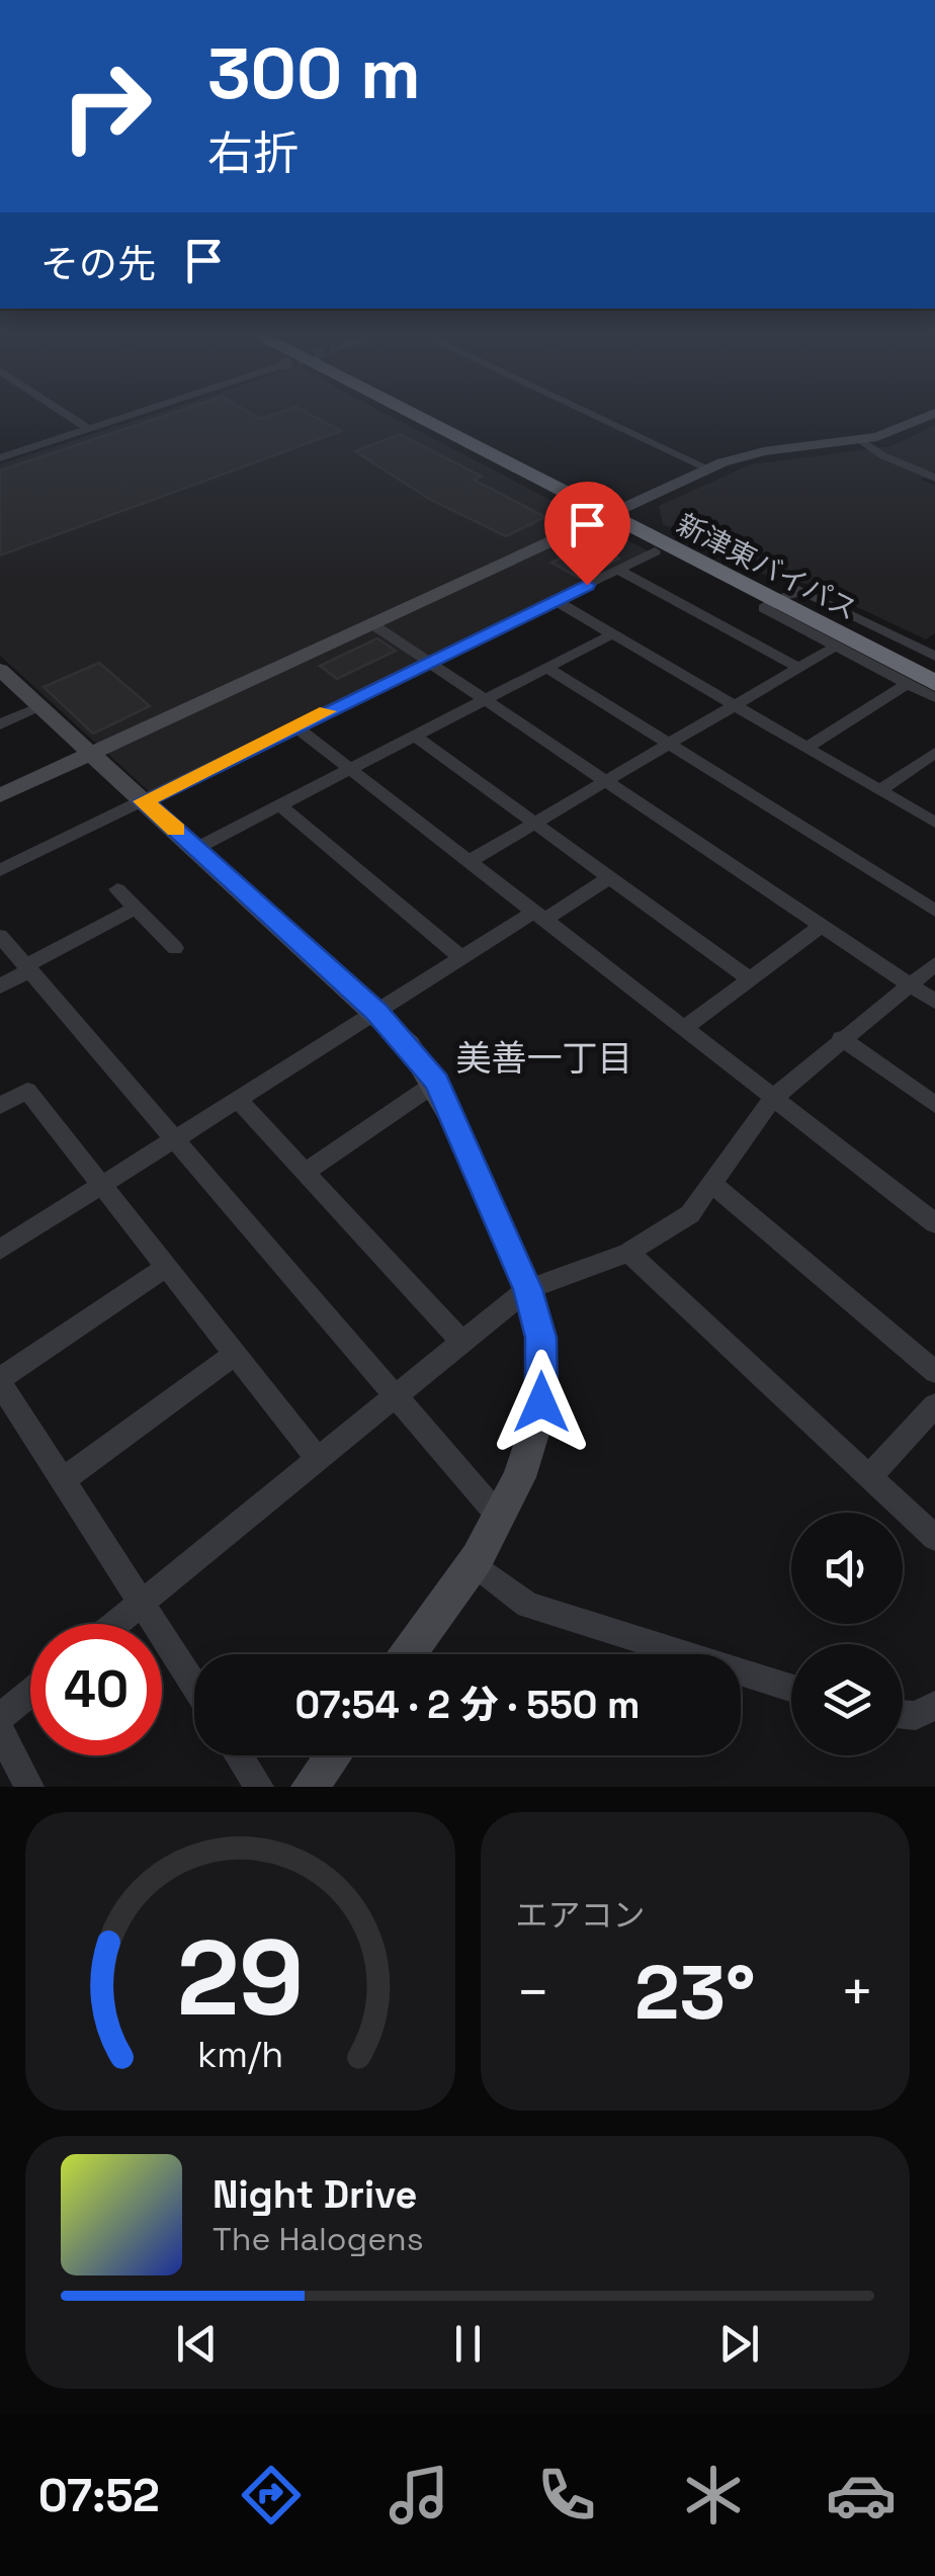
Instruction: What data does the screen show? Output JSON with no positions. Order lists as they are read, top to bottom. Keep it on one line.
{"streets":{"highway":["新津東バイパス"]},"districts":["美善一丁目"],"page":{"turn":["300 m","右折"],"then":"その先","limit":"40","trip":"07:54 · 2 分 · 550 m","tile":"エアコン","heat":["−","23°","+"],"song":["Night Drive","The Halogens"],"tabs":"07:52","gauge":["29","km/h"]}}
